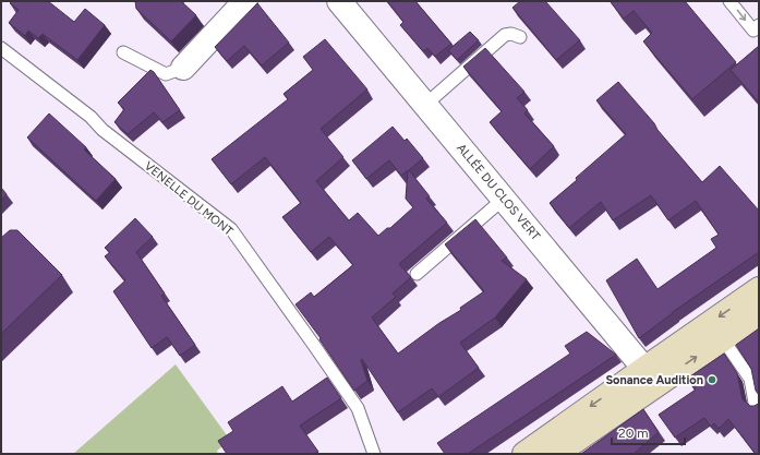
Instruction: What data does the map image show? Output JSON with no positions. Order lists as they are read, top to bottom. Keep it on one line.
{"streets":{"street":["ALLÉE DU CLOS VERT"],"lane":["VENELLE DU MONT"]},"places":["Sonance Audition"],"scale_bar":"20 m"}
